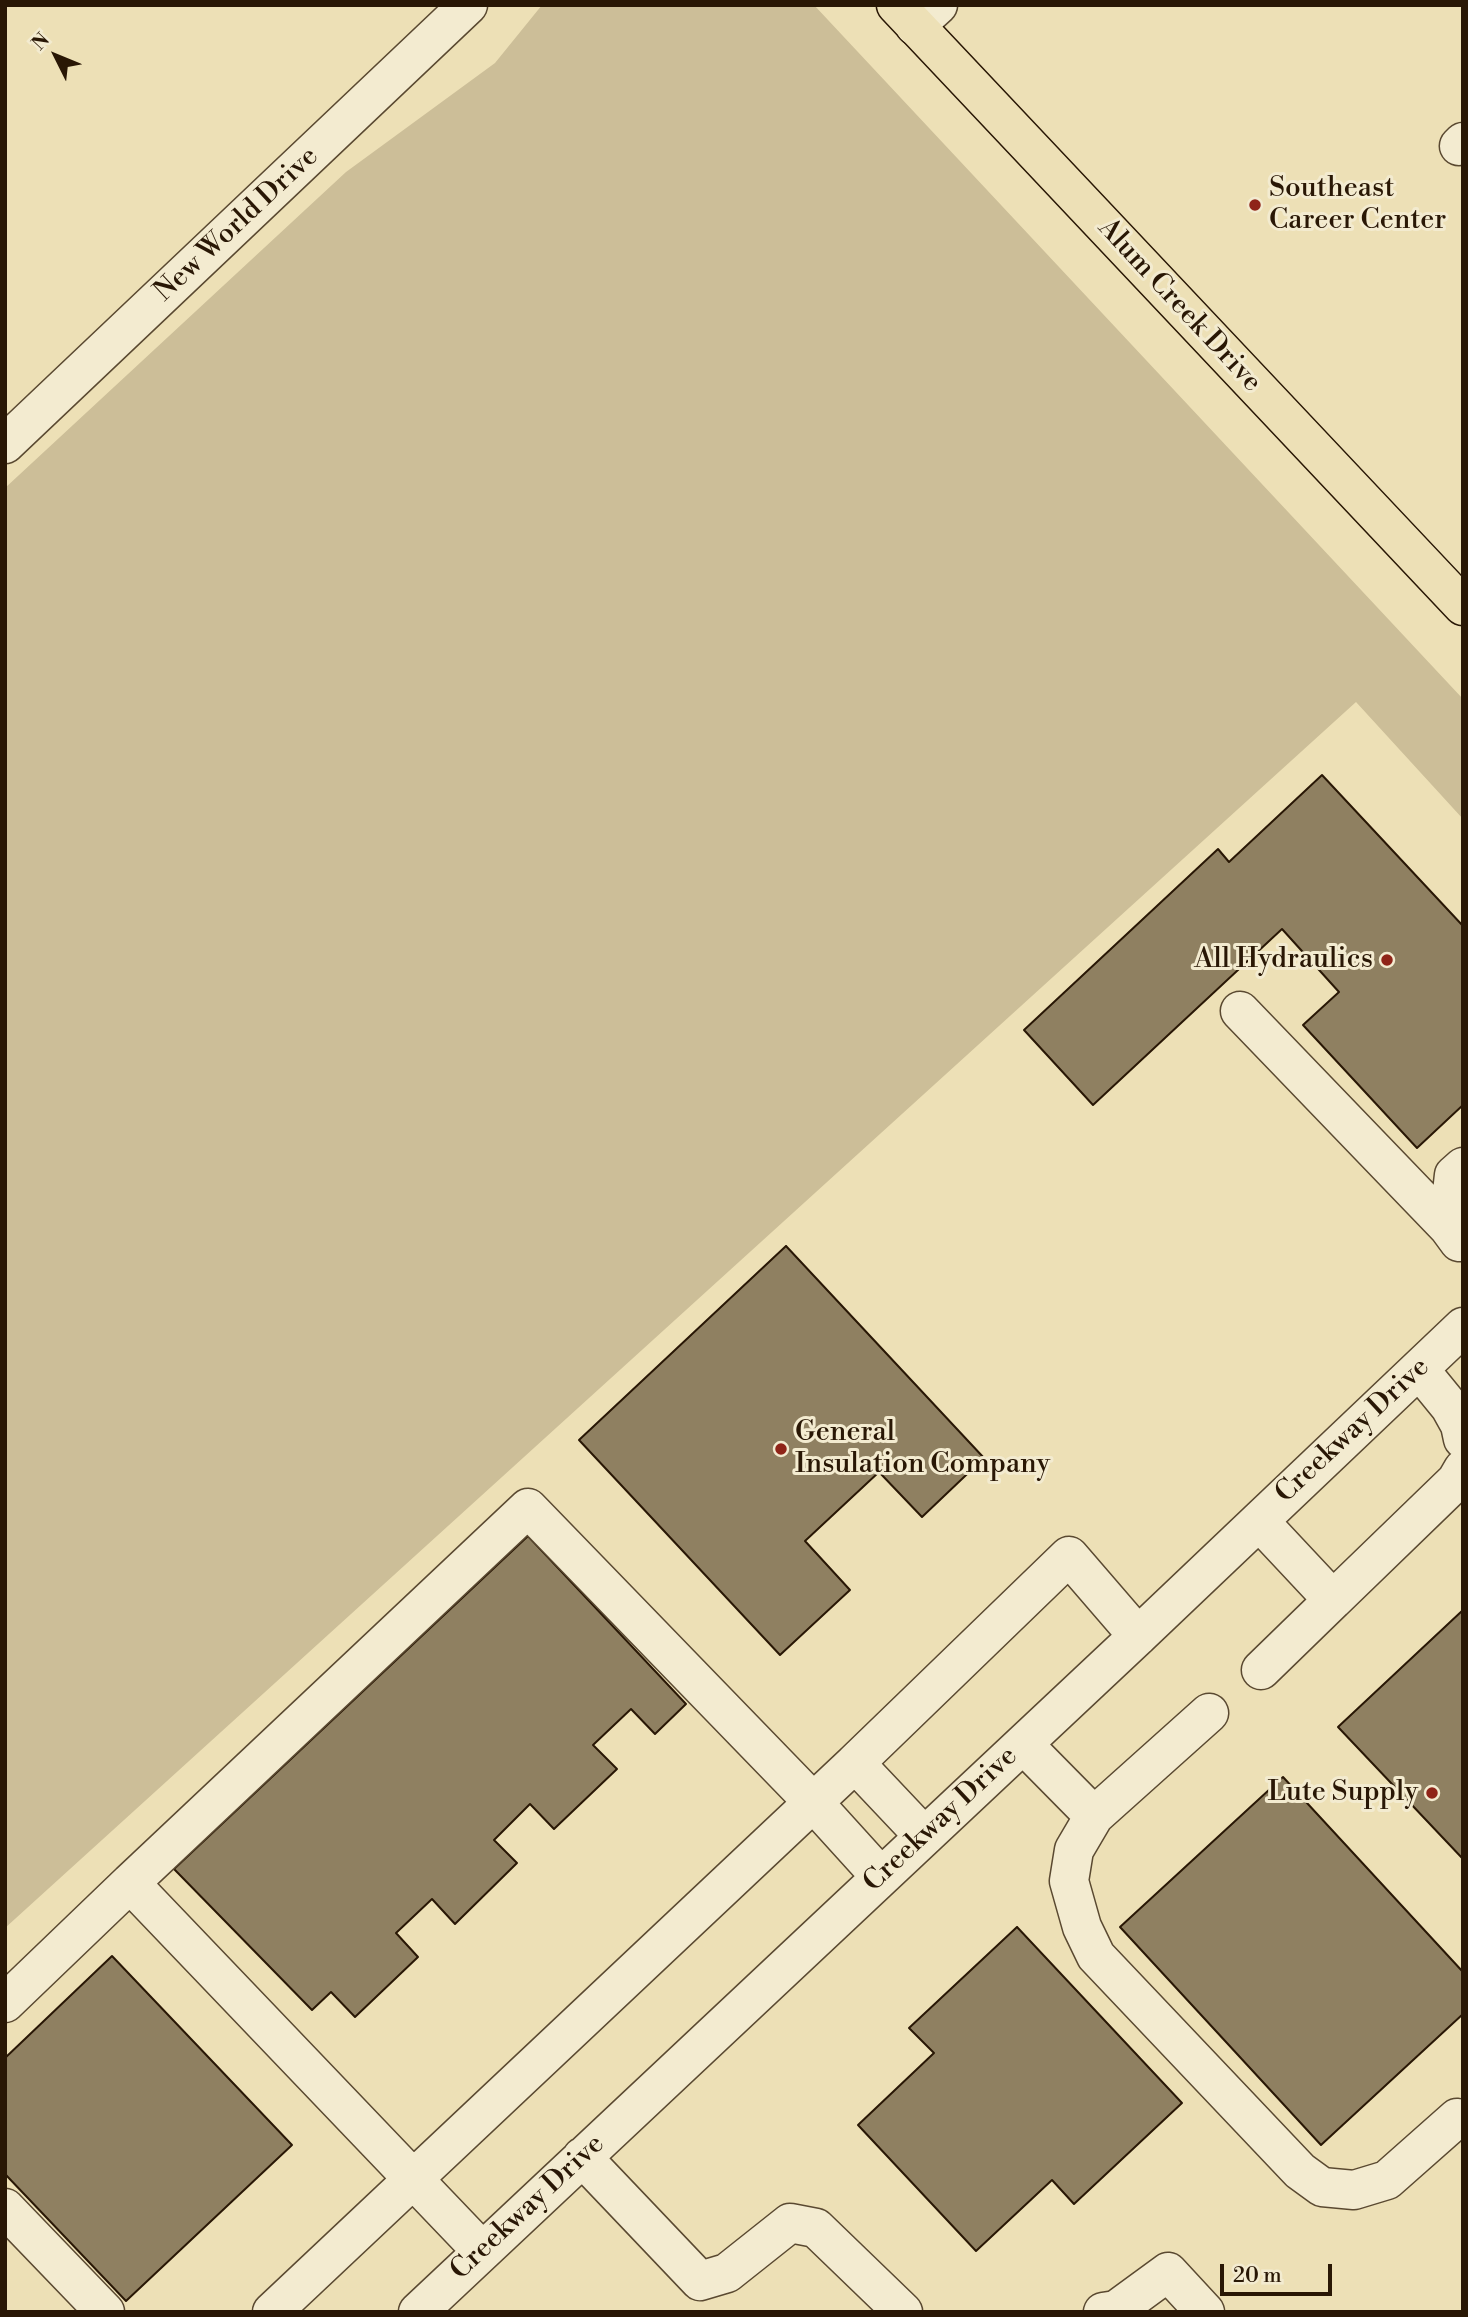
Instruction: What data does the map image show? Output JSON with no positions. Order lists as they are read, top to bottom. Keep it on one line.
{"streets":{"main road":["Alum Creek Drive"],"street":["New World Drive","Creekway Drive"]},"places":["Southeast Career Center","All Hydraulics","General Insulation Company","Lute Supply"],"scale_bar":"20 m","north":"top left"}
